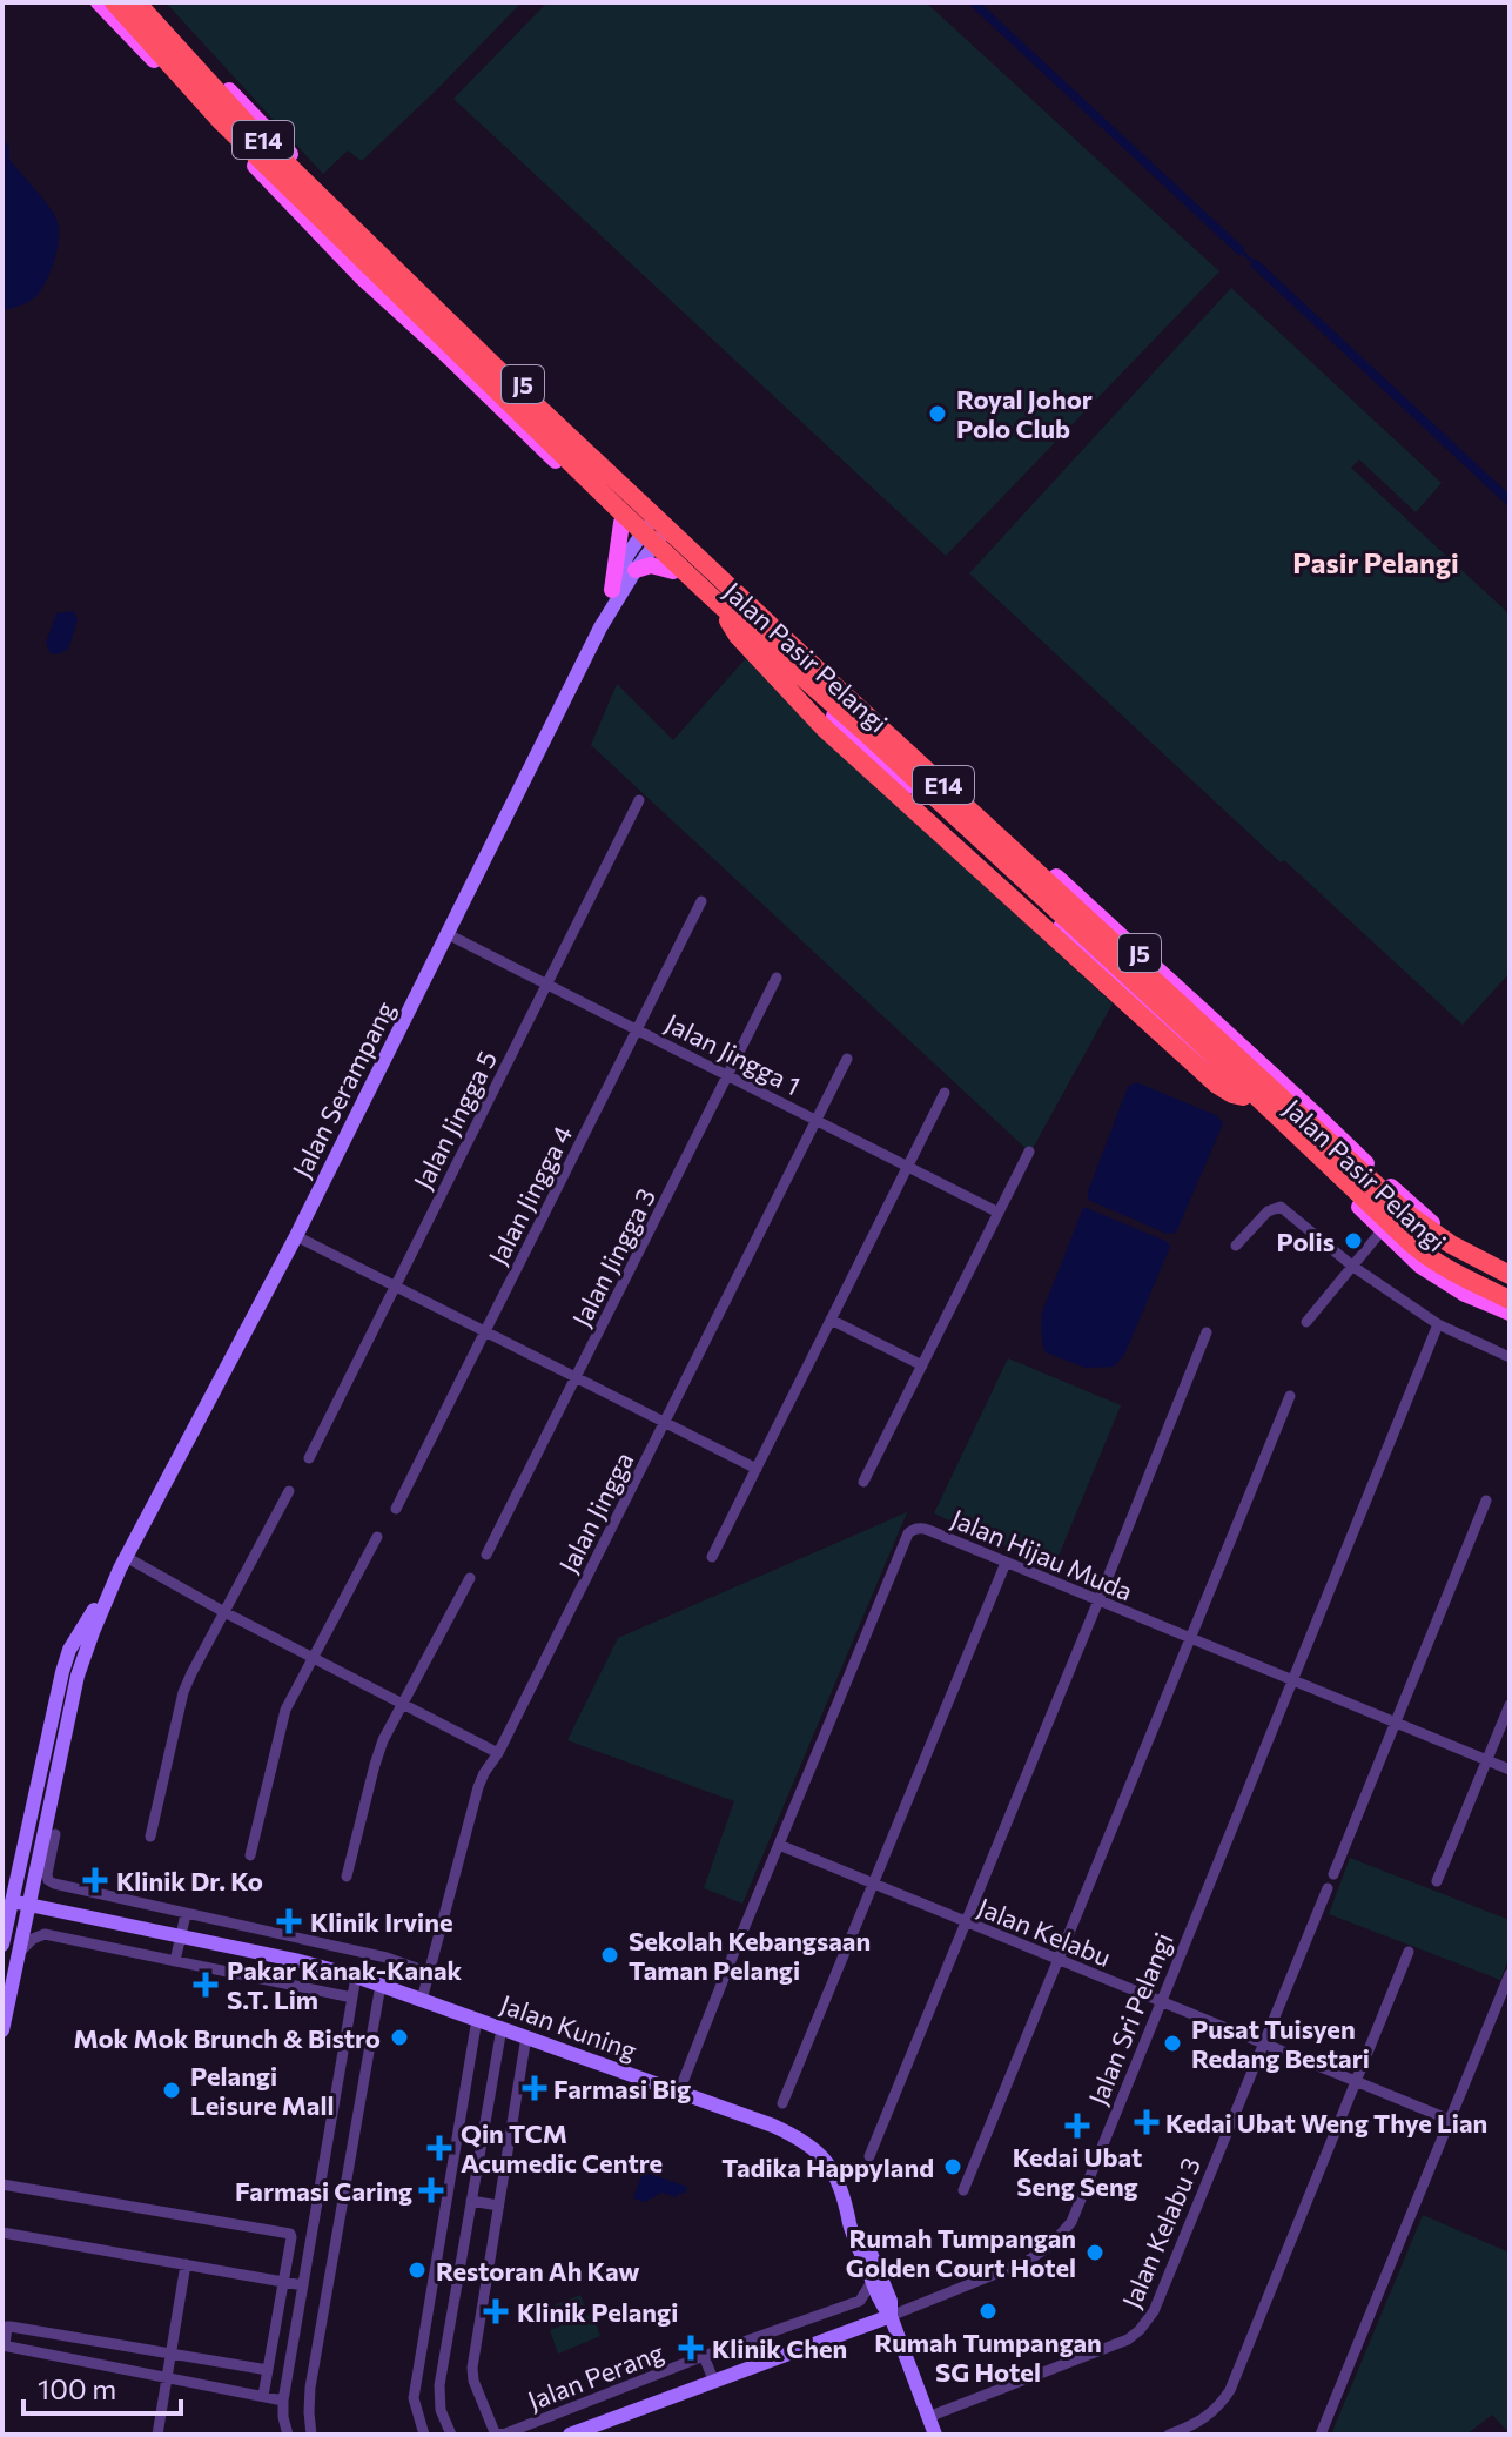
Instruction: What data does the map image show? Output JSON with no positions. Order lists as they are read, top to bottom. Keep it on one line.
{"streets":{"highway":["E14"],"main road":["J5","Jalan Pasir Pelangi","Jalan Serampang","Jalan Sri Pelangi","Jalan Kuning"],"street":["Jalan Jingga 1","Jalan Jingga 5","Jalan Jingga 4","Jalan Jingga 3","Jalan Jingga","Jalan Hijau Muda","Jalan Kelabu","Jalan Kelabu 3","Jalan Perang"]},"crossings":[["E14","Jalan Pasir Pelangi"],["Jalan Pasir Pelangi","Jalan Serampang"],["Jalan Jingga 1","Jalan Serampang"],["Jalan Jingga 1","Jalan Jingga 5"],["Jalan Jingga 1","Jalan Jingga 4"],["Jalan Jingga 1","Jalan Jingga 3"],["Jalan Jingga 1","Jalan Jingga"],["Jalan Serampang","Jalan Kuning"],["Jalan Jingga","Jalan Kuning"],["Jalan Hijau Muda","Jalan Kelabu"],["Jalan Hijau Muda","Jalan Sri Pelangi"],["Jalan Hijau Muda","Jalan Kuning"],["Jalan Kelabu","Jalan Sri Pelangi"],["Jalan Kelabu","Jalan Kelabu 3"],["Jalan Sri Pelangi","Jalan Kuning"],["Jalan Kuning","Jalan Kelabu 3"],["Jalan Kuning","Jalan Perang"]],"districts":["Pasir Pelangi"],"places":{"other":["Royal Johor Polo Club","Polis","Sekolah Kebangsaan Taman Pelangi","Mok Mok Brunch & Bistro","Pusat Tuisyen Redang Bestari","Pelangi Leisure Mall","Tadika Happyland","Rumah Tumpangan Golden Court Hotel","Restoran Ah Kaw","Rumah Tumpangan SG Hotel"],"health":["Klinik Dr. Ko","Klinik Irvine","Pakar Kanak-Kanak S.T. Lim","Farmasi Big","Kedai Ubat Weng Thye Lian","Kedai Ubat Seng Seng","Qin TCM Acumedic Centre","Farmasi Caring","Klinik Pelangi","Klinik Chen"]},"scale_bar":"100 m"}
